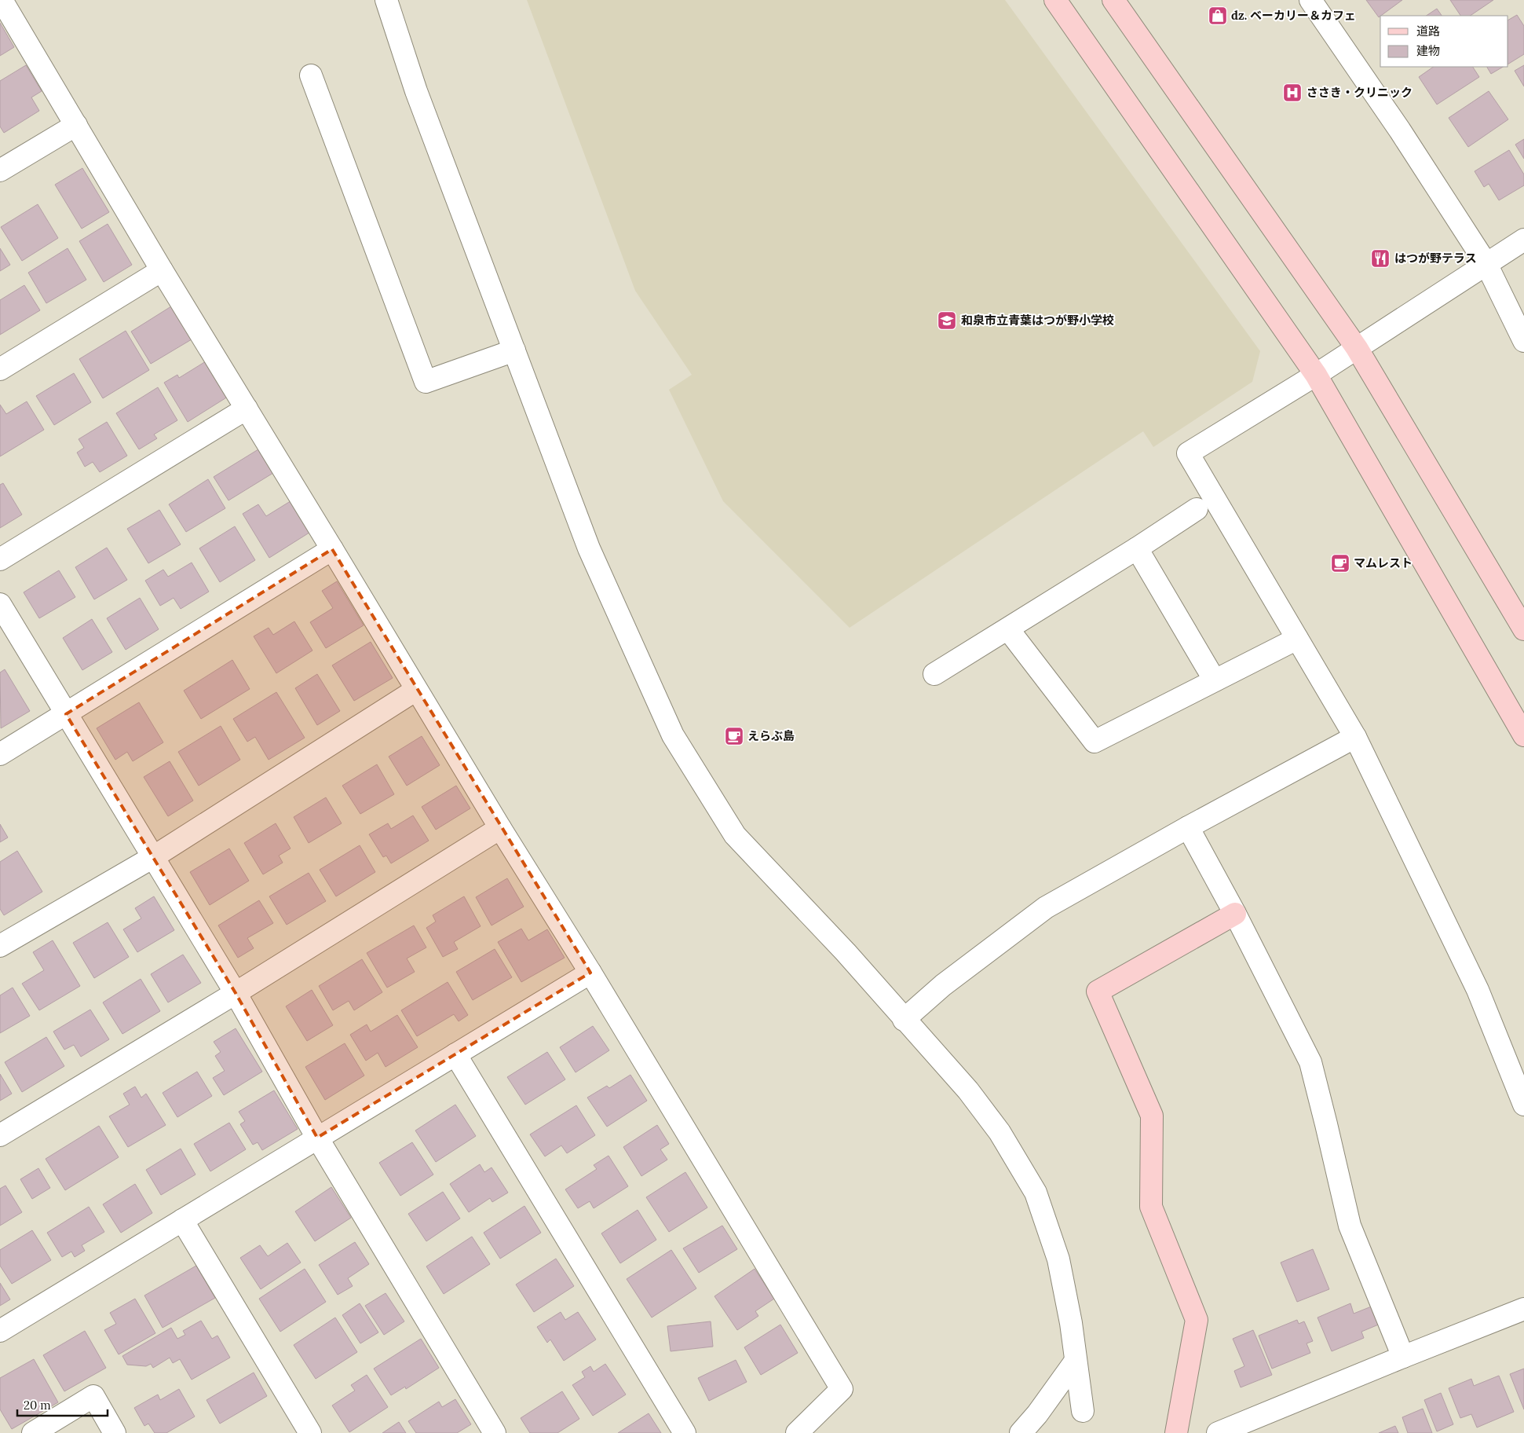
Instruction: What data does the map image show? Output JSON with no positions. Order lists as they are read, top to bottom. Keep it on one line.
{"places":{"shop":["dz. ベーカリー＆カフェ"],"hospital":["ささき・クリニック"],"restaurant":["はつが野テラス"],"school or university":["和泉市立青葉はつが野小学校"],"cafe":["マムレスト","えらぶ島"]},"legend":["道路","建物"],"scale_bar":"20 m"}
